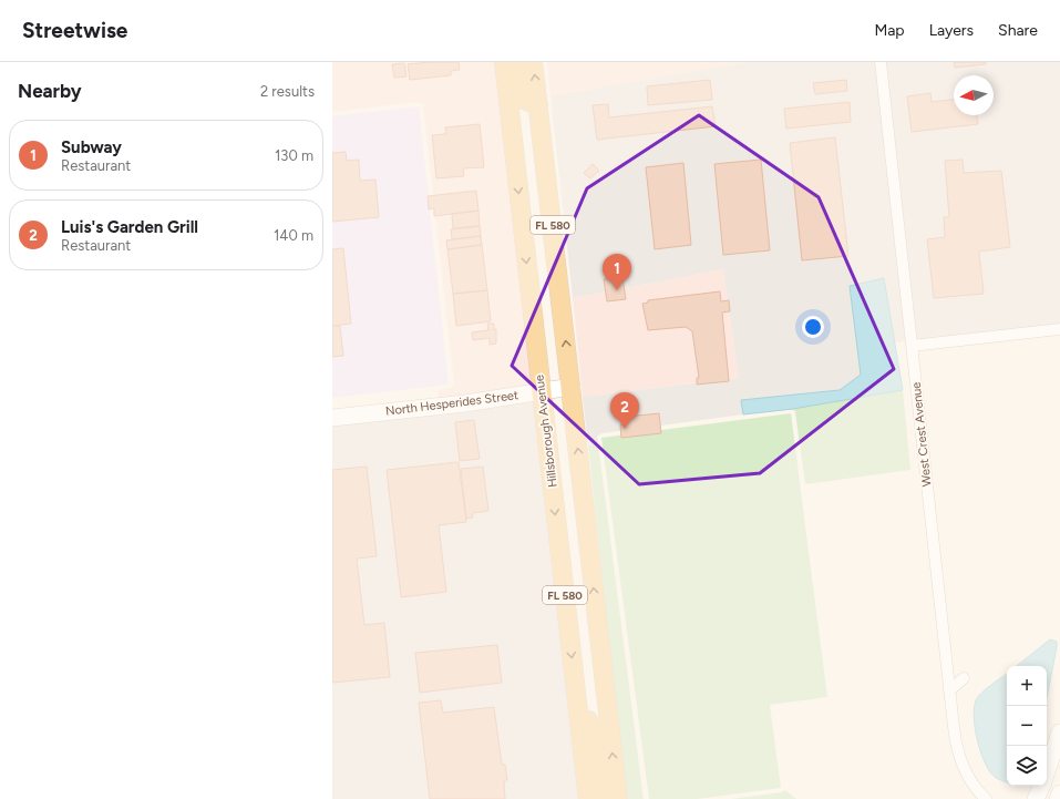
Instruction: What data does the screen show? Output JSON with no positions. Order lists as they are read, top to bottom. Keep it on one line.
{"streets":{"main road":["FL 580","Hillsborough Avenue"],"street":["North Hesperides Street","West Crest Avenue"]},"crossings":[["FL 580","North Hesperides Street"],["North Hesperides Street","Hillsborough Avenue"]],"north":"left","page":{"header":"Streetwise","nav":["Map","Layers","Share"],"heading":["Nearby","2 results"],"list":[{"mark":"1","name":"Subway","note":"Restaurant","value":"130 m"},{"mark":"2","name":"Luis's Garden Grill","note":"Restaurant","value":"140 m"}],"pins":["1","2"],"map_buttons":["+","−"]}}
